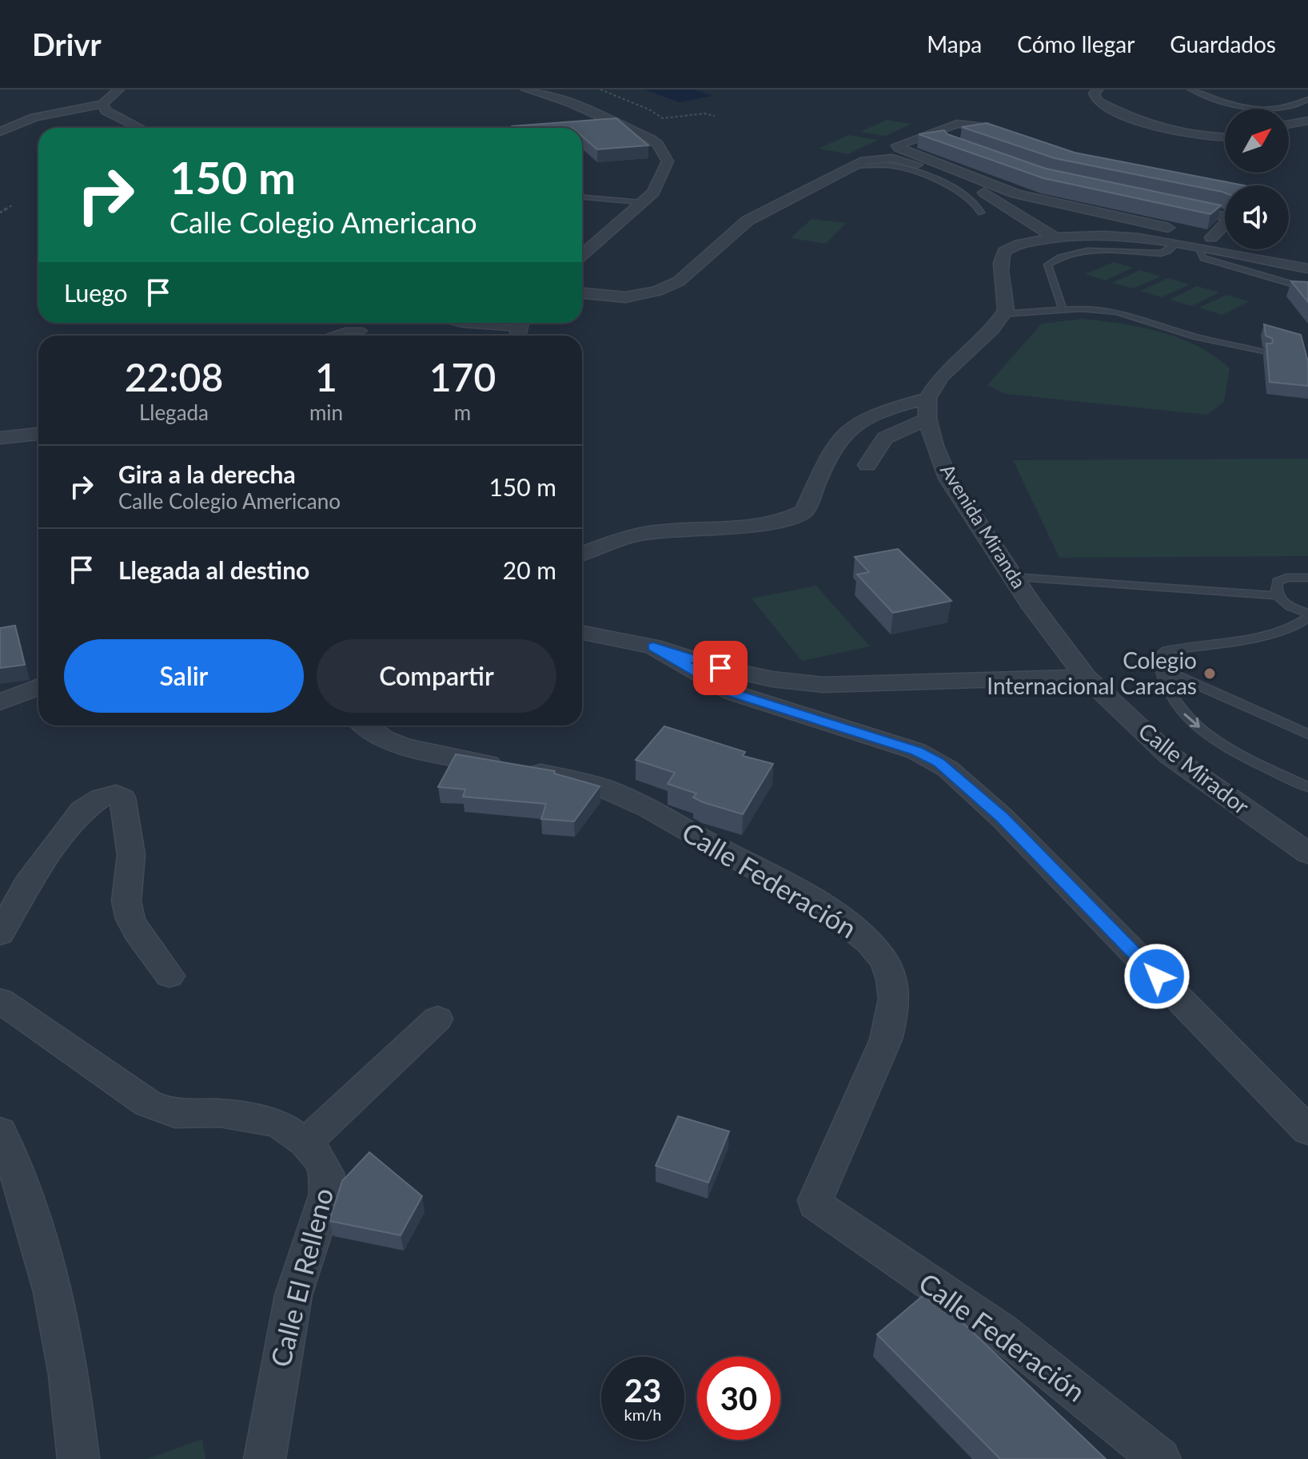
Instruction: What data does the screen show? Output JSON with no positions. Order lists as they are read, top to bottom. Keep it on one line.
{"streets":{"street":["Avenida Miranda","Calle Mirador","Calle Federación","Calle El Relleno"]},"crossings":[["Avenida Miranda","Calle Mirador"]],"places":["Colegio Internacional Caracas"],"north":"top right","page":{"header":"Drivr","nav":["Mapa","Cómo llegar","Guardados"],"turn":["150 m","Calle Colegio Americano"],"then":"Luego","eta":["22:08","Llegada","1","min","170","m"],"list":[{"name":"Gira a la derecha","note":"Calle Colegio Americano","value":"150 m"},{"name":"Llegada al destino","value":"20 m"}],"buttons":["Salir","Compartir"],"speed":"23 km/h","limit":"30"}}
